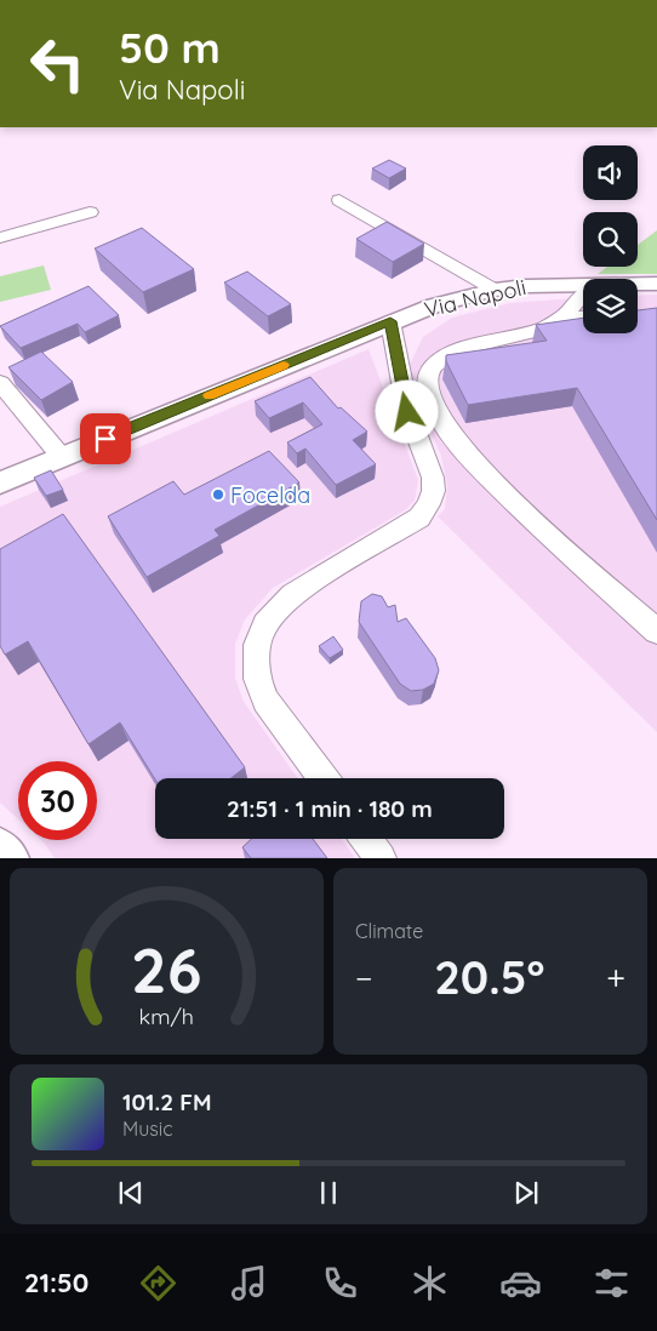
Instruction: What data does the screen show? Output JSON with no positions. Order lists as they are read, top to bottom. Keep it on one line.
{"streets":{"main road":["Via Napoli"]},"places":["Focelda"],"page":{"turn":["50 m","Via Napoli"],"limit":"30","trip":"21:51 · 1 min · 180 m","tile":"Climate","heat":["−","20.5°","+"],"song":["101.2 FM","Music"],"tabs":"21:50","gauge":["26","km/h"]}}
